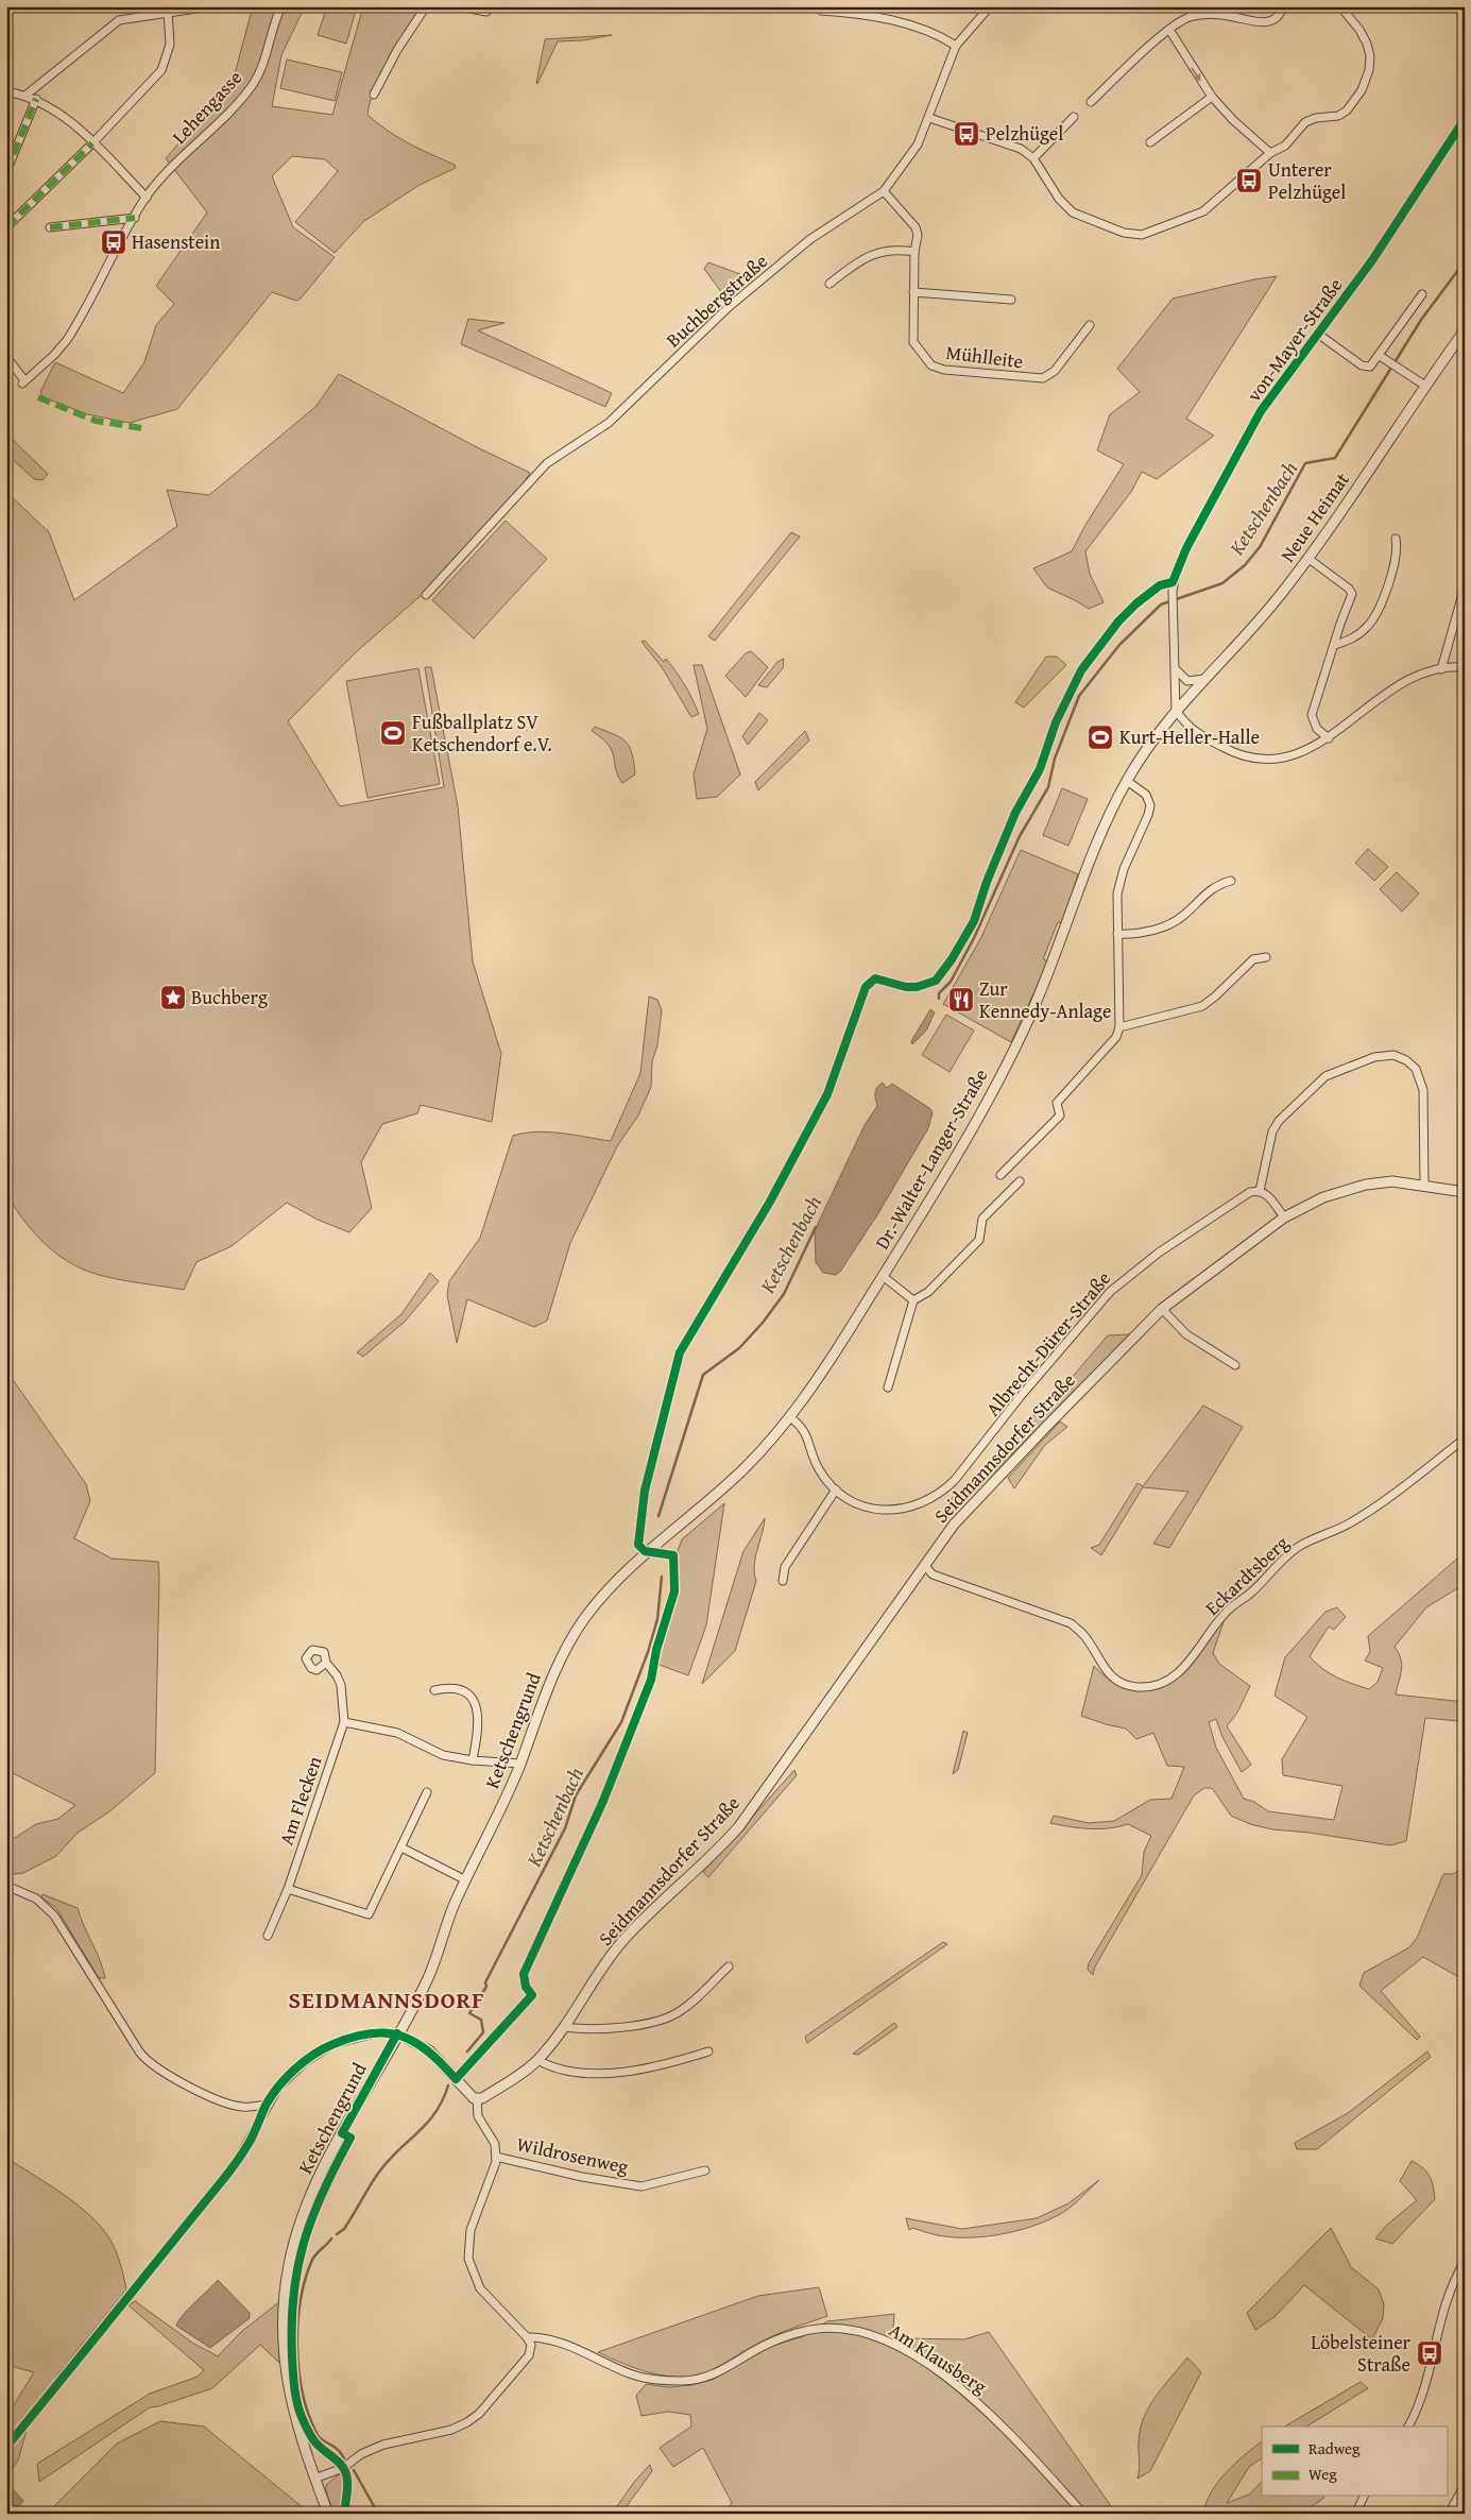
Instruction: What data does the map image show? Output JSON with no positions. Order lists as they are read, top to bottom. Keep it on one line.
{"streets":{"street":["Lehengasse","Buchbergstraße","von-Mayer-Straße","Mühlleite","Neue Heimat","Dr.-Walter-Langer-Straße","Albrecht-Dürer-Straße","Seidmannsdorfer Straße","Eckardtsberg","Ketschengrund","Am Flecken","Wildrosenweg","Am Klausberg"]},"crossings":[["Buchbergstraße","Mühlleite"],["von-Mayer-Straße","Neue Heimat"],["von-Mayer-Straße","Dr.-Walter-Langer-Straße"],["Neue Heimat","Dr.-Walter-Langer-Straße"],["Dr.-Walter-Langer-Straße","Albrecht-Dürer-Straße"],["Dr.-Walter-Langer-Straße","Ketschengrund"],["Seidmannsdorfer Straße","Eckardtsberg"]],"districts":["SEIDMANNSDORF"],"water":["Ketschenbach"],"places":{"bus stop":["Pelzhügel","Unterer Pelzhügel","Hasenstein","Löbelsteiner Straße"],"sports":["Fußballplatz SV Ketschendorf e.V.","Kurt-Heller-Halle"],"place":["Buchberg"],"restaurant":["Zur Kennedy-Anlage"]},"legend":["Radweg","Weg"]}
